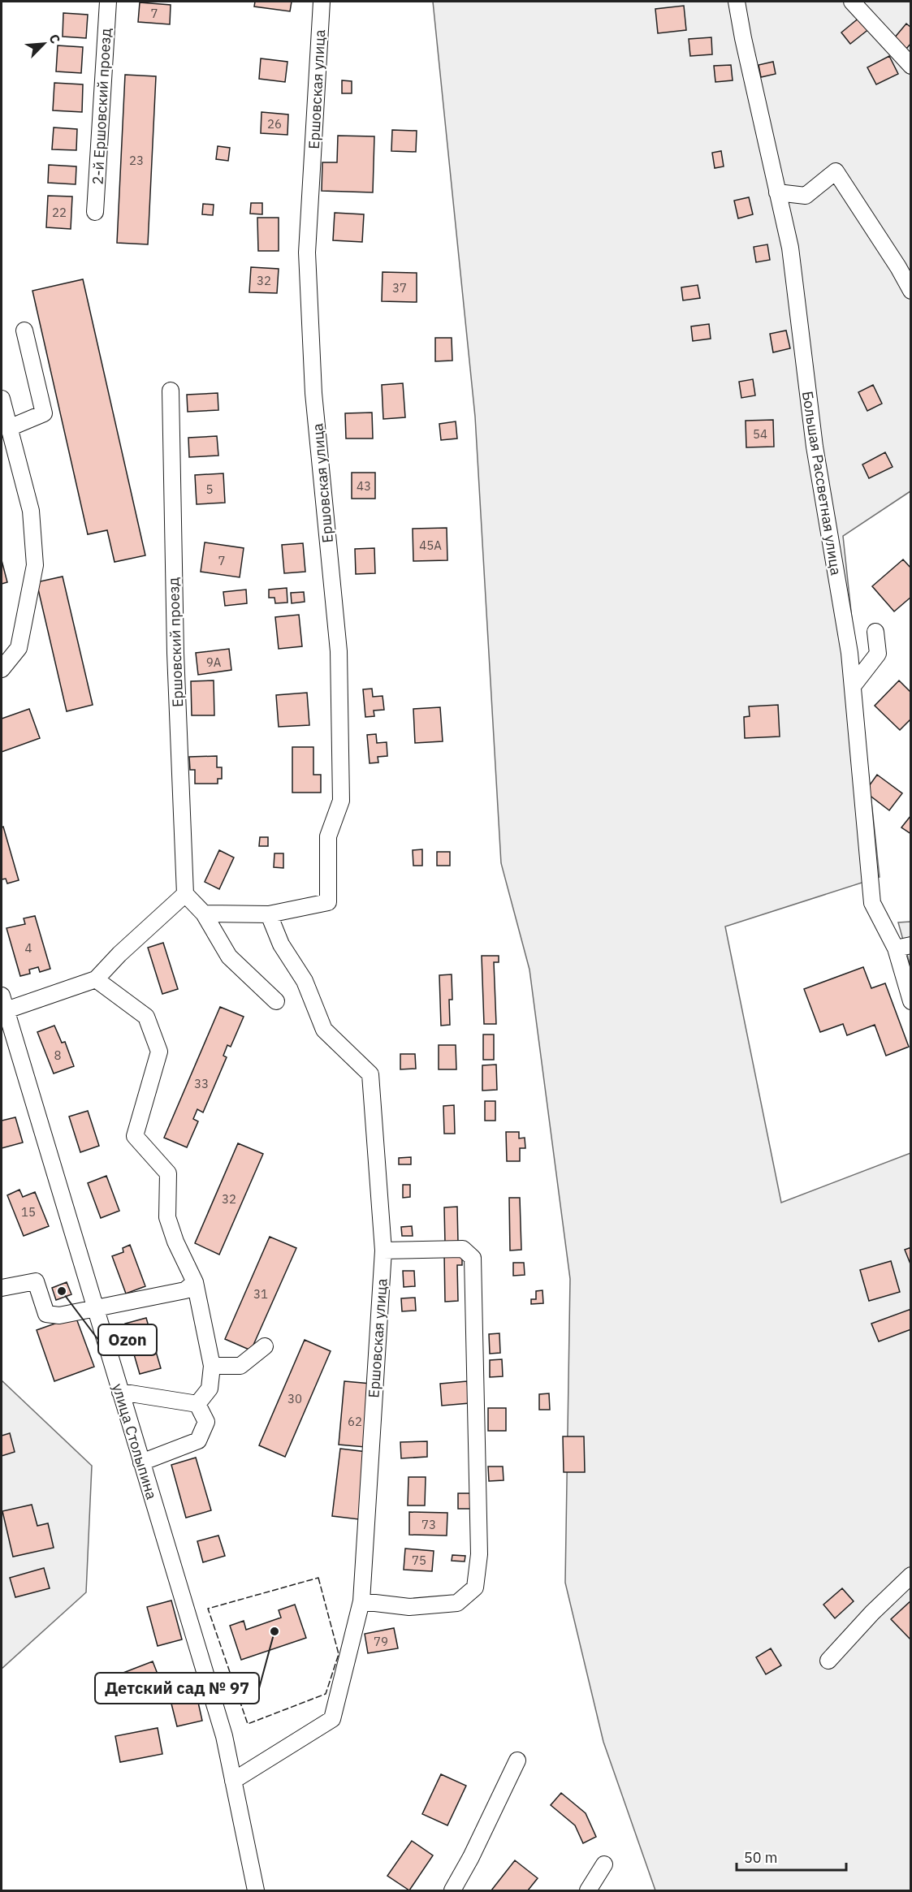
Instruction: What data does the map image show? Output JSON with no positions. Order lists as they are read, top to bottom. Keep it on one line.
{"streets":{"street":["Ершовская улица","2-й Ершовский проезд","Большая Рассветная улица","Ершовский проезд","улица Столыпина"]},"crossings":[["Ершовская улица","улица Столыпина"]],"places":["Ozon","Детский сад № 97"],"house_numbers":["7","26","23","22","32","37","54","43","5","45А","7","9А","4","8","33","32","15","31","30","62","73","75","79"],"scale_bar":"50 m","north":"top right"}
